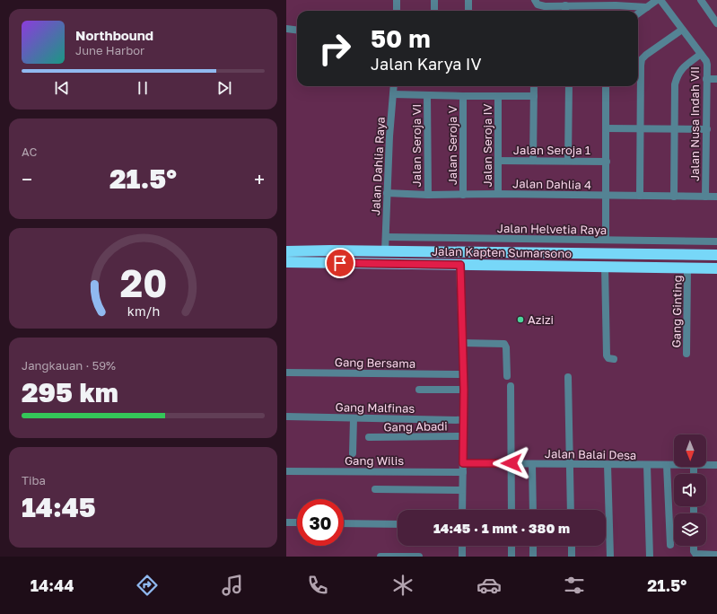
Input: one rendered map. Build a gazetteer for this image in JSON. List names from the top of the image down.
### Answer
{
  "streets": {
    "highway": ["Jalan Kapten Sumarsono"],
    "street": [
      "Jalan Nusa Indah VII",
      "Jalan Seroja VI",
      "Jalan Seroja V",
      "Jalan Seroja IV",
      "Jalan Seroja 1",
      "Jalan Dahlia Raya",
      "Jalan Dahlia 4",
      "Jalan Helvetia Raya",
      "Gang Ginting",
      "Gang Bersama",
      "Gang Malfinas",
      "Gang Abadi",
      "Jalan Balai Desa",
      "Gang Wilis"
    ]
  },
  "crossings": [
    ["Jalan Nusa Indah VII", "Jalan Dahlia 4"],
    ["Jalan Seroja VI", "Jalan Dahlia 4"],
    ["Jalan Seroja V", "Jalan Dahlia 4"],
    ["Jalan Seroja IV", "Jalan Seroja 1"],
    ["Jalan Seroja IV", "Jalan Dahlia 4"],
    ["Jalan Dahlia Raya", "Jalan Dahlia 4"],
    ["Jalan Dahlia Raya", "Jalan Helvetia Raya"],
    ["Jalan Dahlia Raya", "Jalan Kapten Sumarsono"],
    ["Jalan Kapten Sumarsono", "Gang Ginting"]
  ],
  "places": ["Azizi"],
  "north": "bottom",
  "page": {
    "turn": ["50 m", "Jalan Karya IV"],
    "song": ["Northbound", "June Harbor"],
    "tile": [
      "AC",
      ["Jangkauan · 59%", "295 km"],
      ["Tiba", "14:45"]
    ],
    "heat": ["−", "21.5°", "+"],
    "limit": "30",
    "trip": "14:45 · 1 mnt · 380 m",
    "tabs": ["14:44", "21.5°"],
    "gauge": ["20", "km/h"]
  }
}
